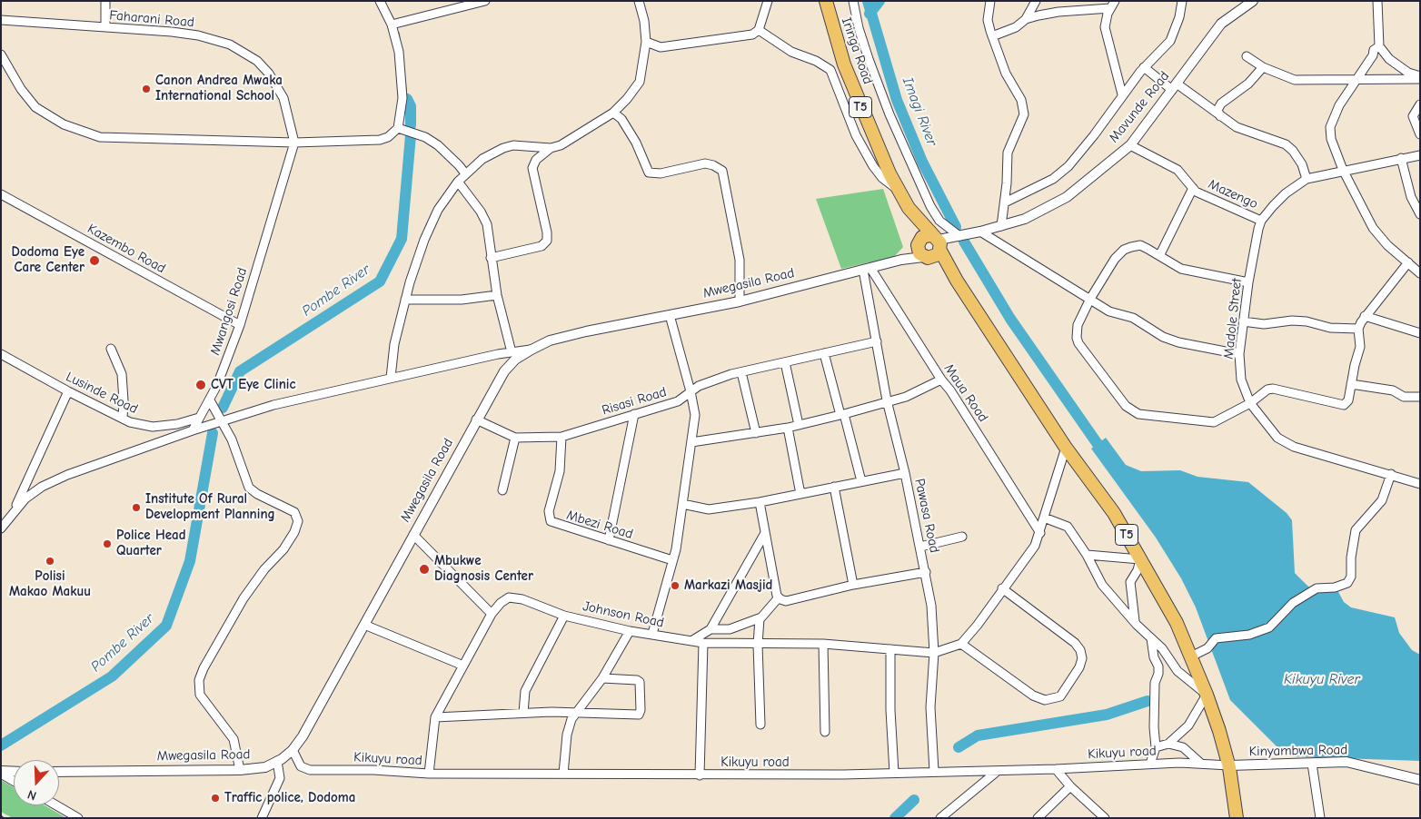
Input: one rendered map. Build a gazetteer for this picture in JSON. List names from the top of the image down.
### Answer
{
  "streets": {
    "highway": ["Iringa Road", "T5"],
    "street": [
      "Faharani Road",
      "Mavunde Road",
      "Mazengo",
      "Kazembo Road",
      "Mwegasila Road",
      "Mwangosi Road",
      "Madole Street",
      "Lusinde Road",
      "Maua Road",
      "Risasi Road",
      "Pawasa Road",
      "Mbezi Road",
      "Johnson Road",
      "Kinyambwa Road",
      "Kikuyu road"
    ]
  },
  "crossings": [
    ["Faharani Road", "Mwangosi Road"],
    ["Iringa Road", "T5"],
    ["T5", "Mavunde Road"],
    ["T5", "Mwegasila Road"],
    ["T5", "Kinyambwa Road"],
    ["T5", "Kikuyu road"],
    ["Mavunde Road", "Mazengo"],
    ["Mavunde Road", "Mwegasila Road"],
    ["Mazengo", "Madole Street"],
    ["Kazembo Road", "Mwangosi Road"],
    ["Mwegasila Road", "Maua Road"],
    ["Mwegasila Road", "Risasi Road"],
    ["Mwegasila Road", "Pawasa Road"],
    ["Mwegasila Road", "Kikuyu road"],
    ["Mwangosi Road", "Lusinde Road"],
    ["Maua Road", "Pawasa Road"],
    ["Risasi Road", "Pawasa Road"],
    ["Risasi Road", "Mbezi Road"],
    ["Pawasa Road", "Johnson Road"],
    ["Pawasa Road", "Kikuyu road"],
    ["Johnson Road", "Kikuyu road"],
    ["Kinyambwa Road", "Kikuyu road"]
  ],
  "water": ["Imagi River", "Pombe River", "Kikuyu River"],
  "places": [
    "Canon Andrea Mwaka International School",
    "Dodoma Eye Care Center",
    "CVT Eye Clinic",
    "Institute Of Rural Development Planning",
    "Police Head Quarter",
    "Polisi Makao Makuu",
    "Mbukwe Diagnosis Center",
    "Markazi Masjid",
    "Traffic police, Dodoma"
  ],
  "north": "bottom"
}
